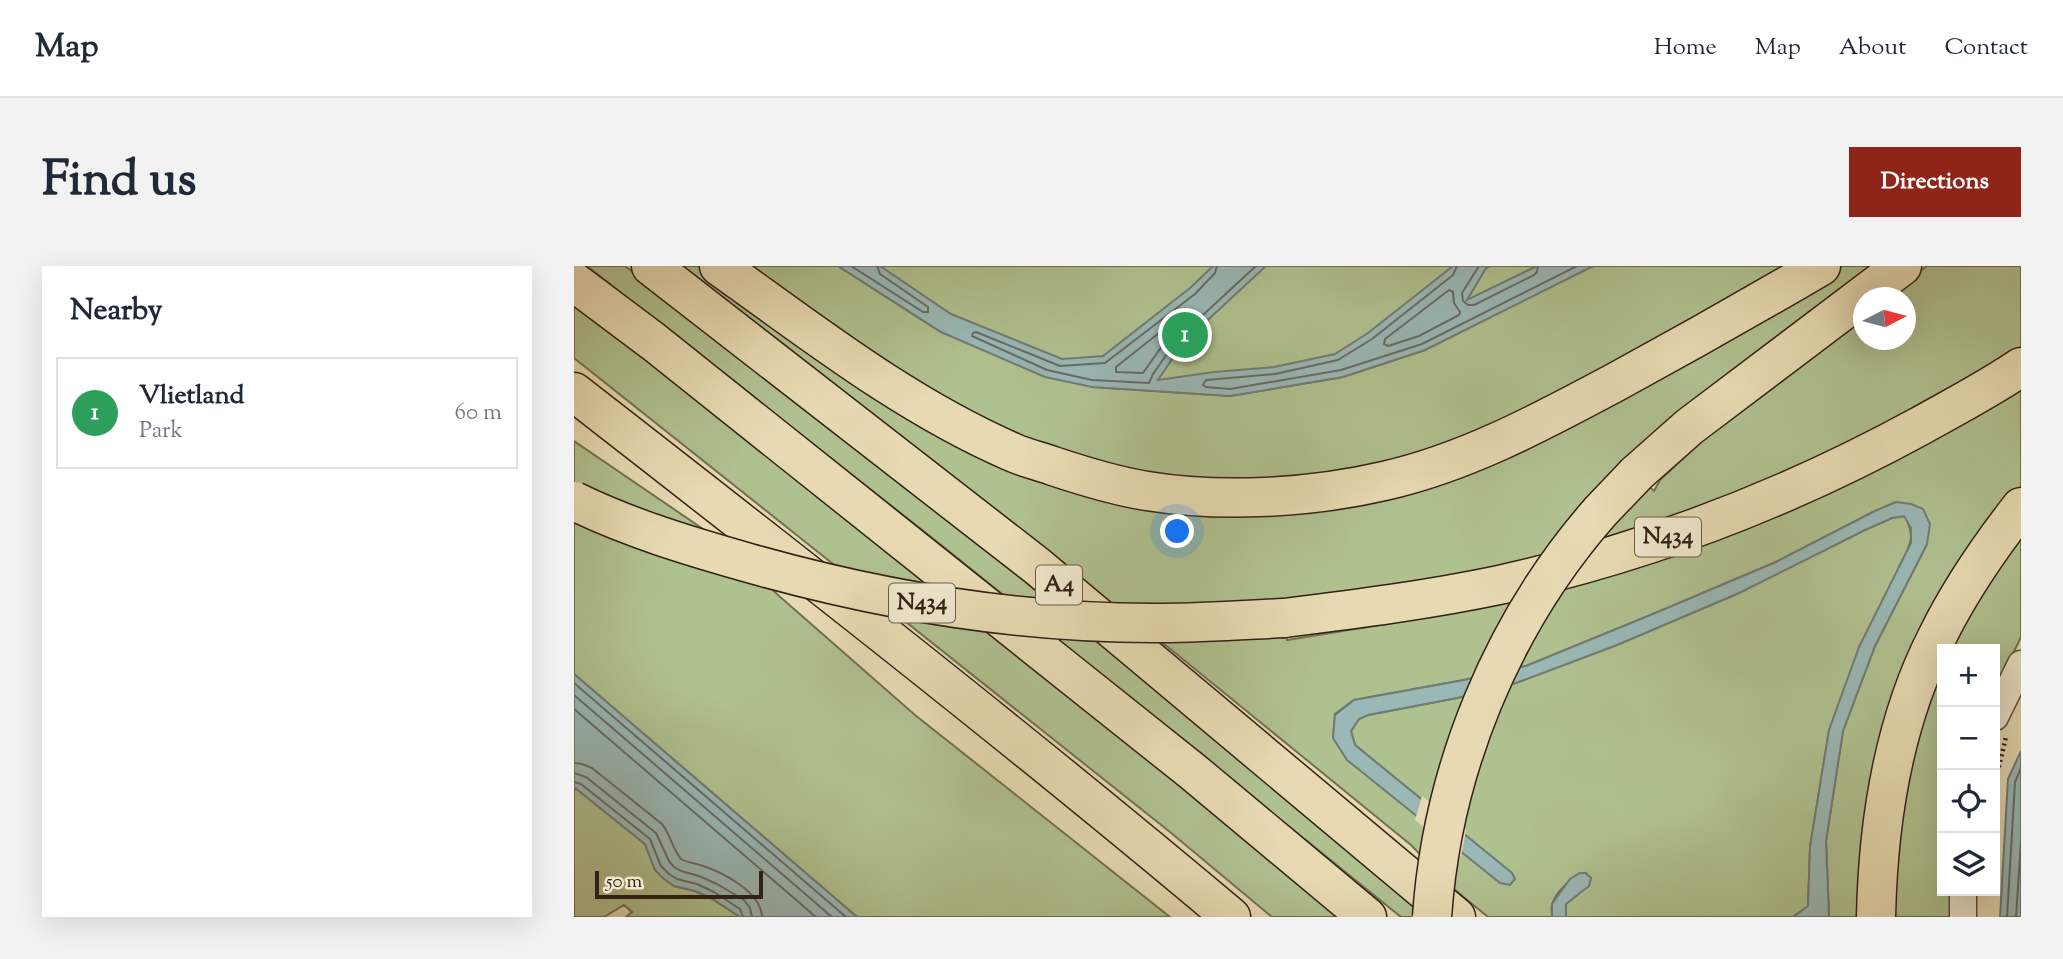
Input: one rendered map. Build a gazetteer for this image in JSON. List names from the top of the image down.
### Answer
{
  "streets": {
    "highway": ["N434", "A4"]
  },
  "scale_bar": "50 m",
  "north": "right",
  "page": {
    "header": "Map",
    "nav": [
      "Home",
      "Map",
      "About",
      "Contact"
    ],
    "title": "Find us",
    "buttons": "Directions",
    "heading": "Nearby",
    "pins": "1",
    "list": [
      {
        "mark": "1",
        "name": "Vlietland",
        "note": "Park",
        "value": "60 m"
      }
    ],
    "map_buttons": ["+", "−"],
    "scale": "50 m"
  }
}
